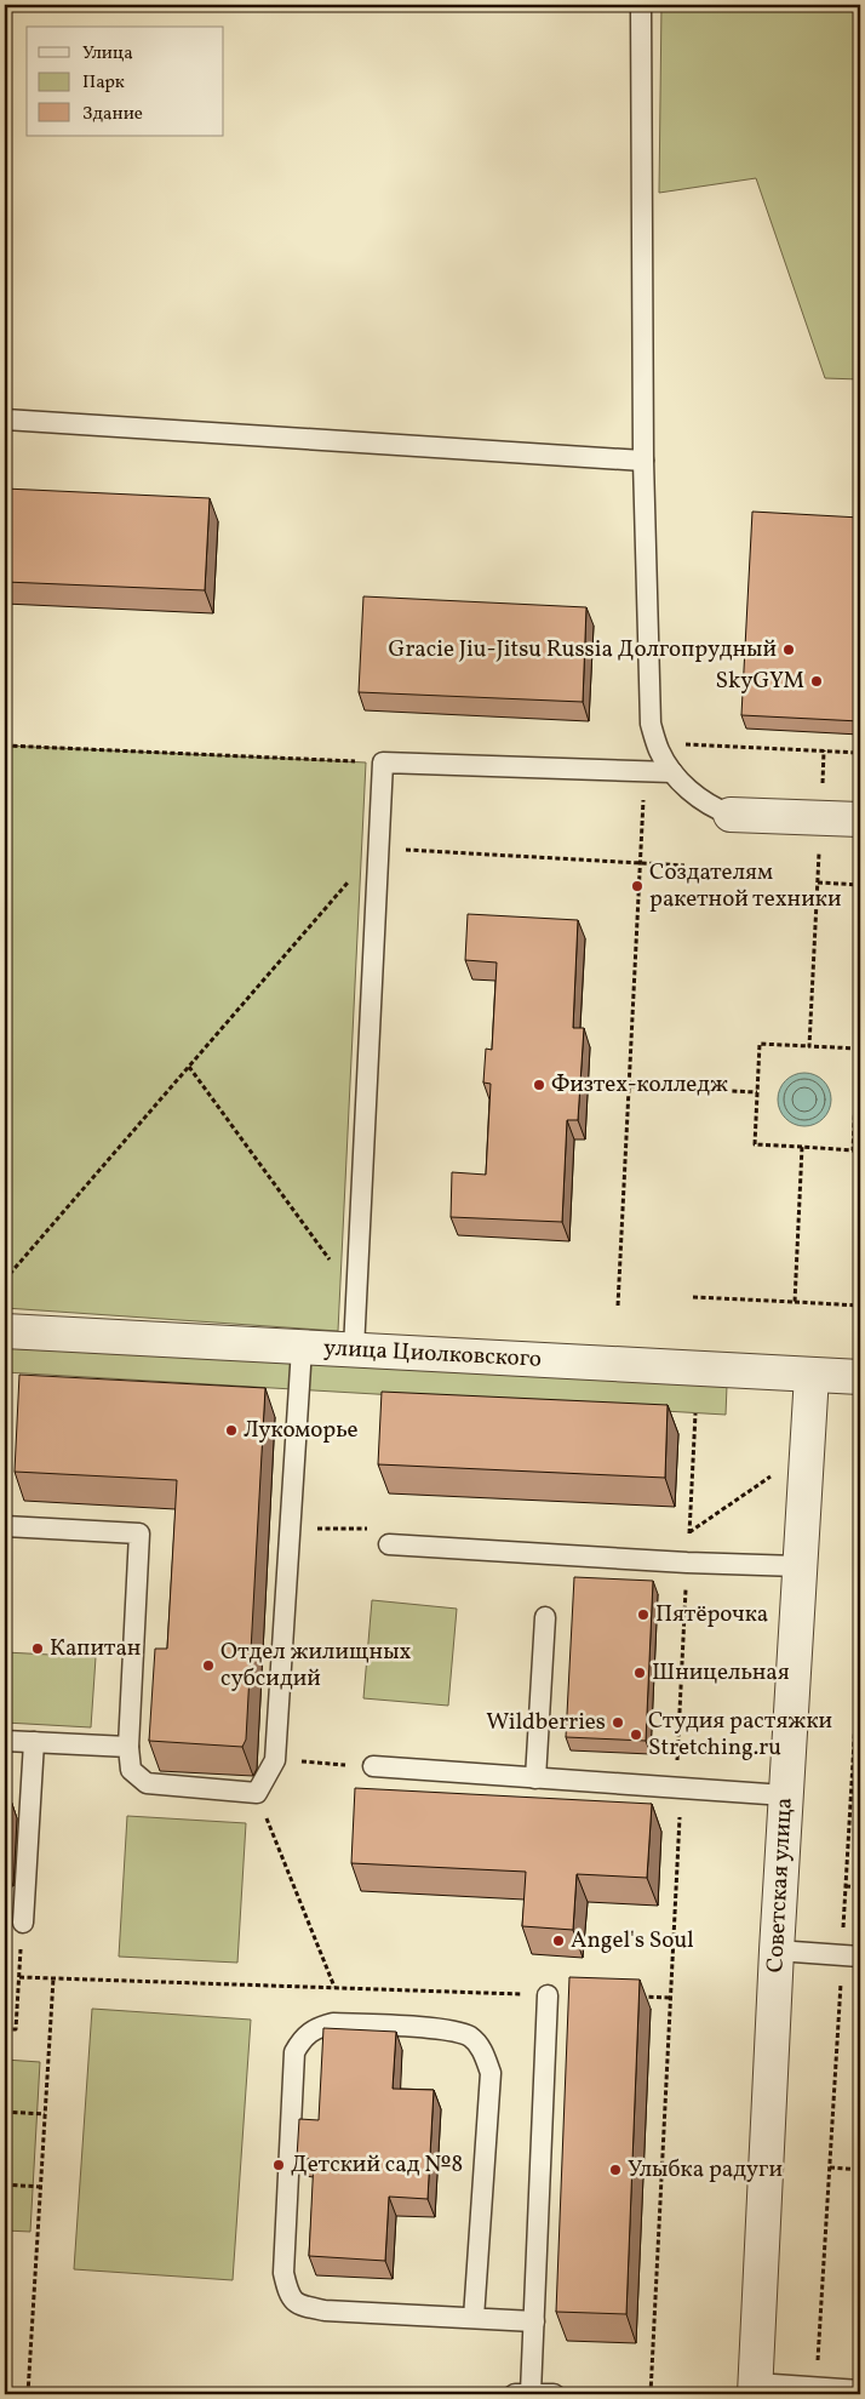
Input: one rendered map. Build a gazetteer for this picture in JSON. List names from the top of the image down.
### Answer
{
  "streets": {
    "street": ["улица Циолковского", "Советская улица"]
  },
  "crossings": [
    ["улица Циолковского", "Советская улица"]
  ],
  "places": [
    "Gracie Jiu-Jitsu Russia Долгопрудный",
    "SkyGYM",
    "Создателям ракетной техники",
    "Физтех-колледж",
    "Лукоморье",
    "Пятёрочка",
    "Капитан",
    "Отдел жилищных субсидий",
    "Шницельная",
    "Wildberries",
    "Студия растяжки Stretching.ru",
    "Angel's Soul",
    "Детский сад №8",
    "Улыбка радуги"
  ],
  "legend": ["Улица", "Парк", "Здание"]
}
